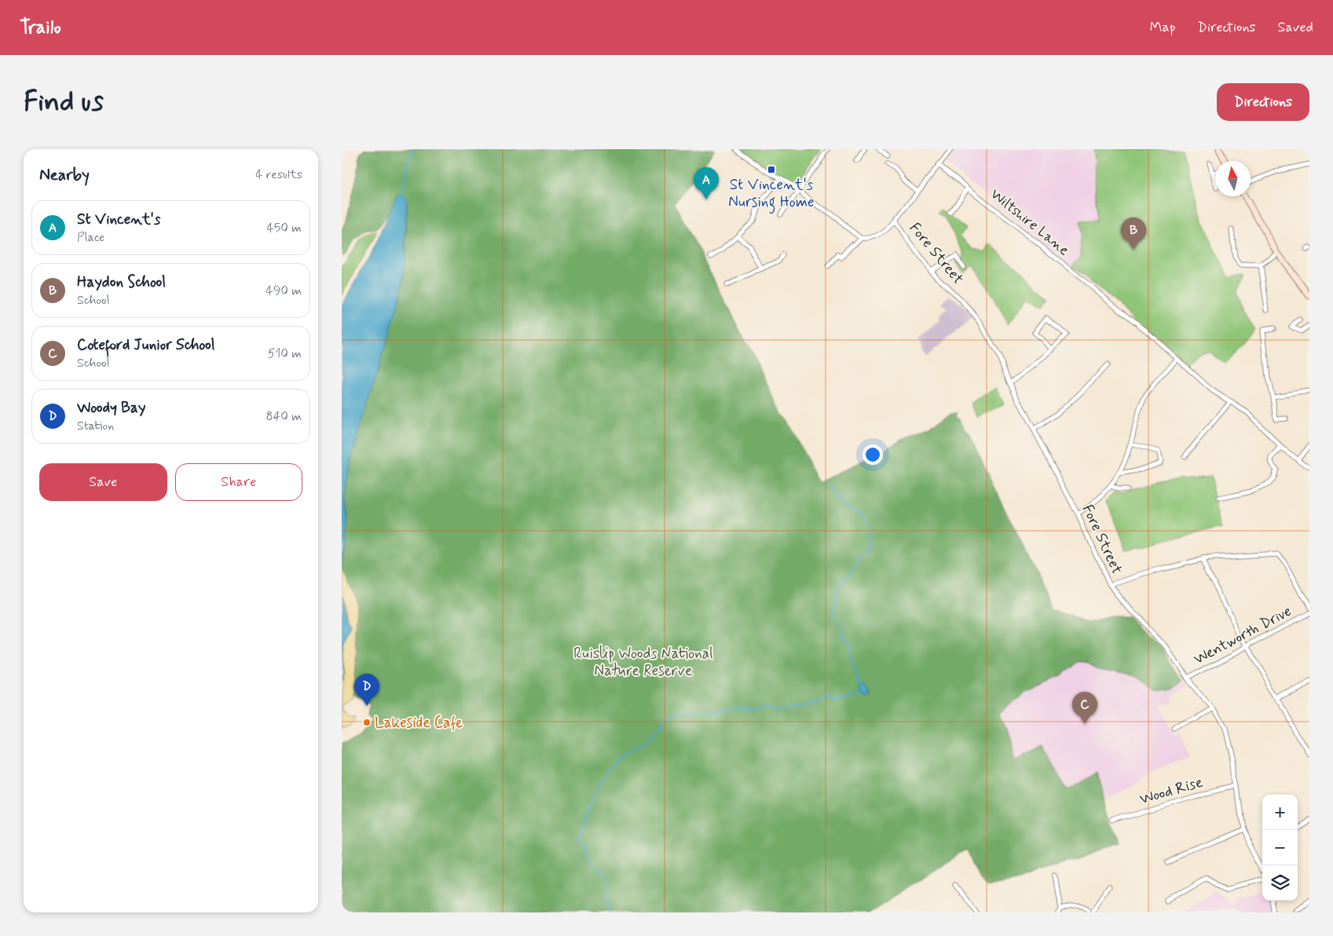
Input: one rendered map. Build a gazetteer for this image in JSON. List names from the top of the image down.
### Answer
{
  "streets": {
    "street": [
      "Wiltshire Lane",
      "Fore Street",
      "Wentworth Drive",
      "Wood Rise"
    ]
  },
  "crossings": [
    ["Fore Street", "Wentworth Drive"],
    ["Fore Street", "Wood Rise"]
  ],
  "parks": ["Ruislip Woods National Nature Reserve"],
  "places": {
    "transit": ["St Vincent's Nursing Home"],
    "other": ["Lakeside Cafe"]
  },
  "north": "top",
  "page": {
    "header": "Trailo",
    "nav": ["Map", "Directions", "Saved"],
    "buttons": [
      "Directions",
      ["Save", "Share"]
    ],
    "title": "Find us",
    "heading": ["Nearby", "4 results"],
    "pins": [
      "A",
      "B",
      "D",
      "C"
    ],
    "list": [
      {
        "mark": "A",
        "name": "St Vincent's",
        "note": "Place",
        "value": "450 m"
      },
      {
        "mark": "B",
        "name": "Haydon School",
        "note": "School",
        "value": "490 m"
      },
      {
        "mark": "C",
        "name": "Coteford Junior School",
        "note": "School",
        "value": "510 m"
      },
      {
        "mark": "D",
        "name": "Woody Bay",
        "note": "Station",
        "value": "840 m"
      }
    ],
    "map_buttons": ["+", "−"]
  }
}
